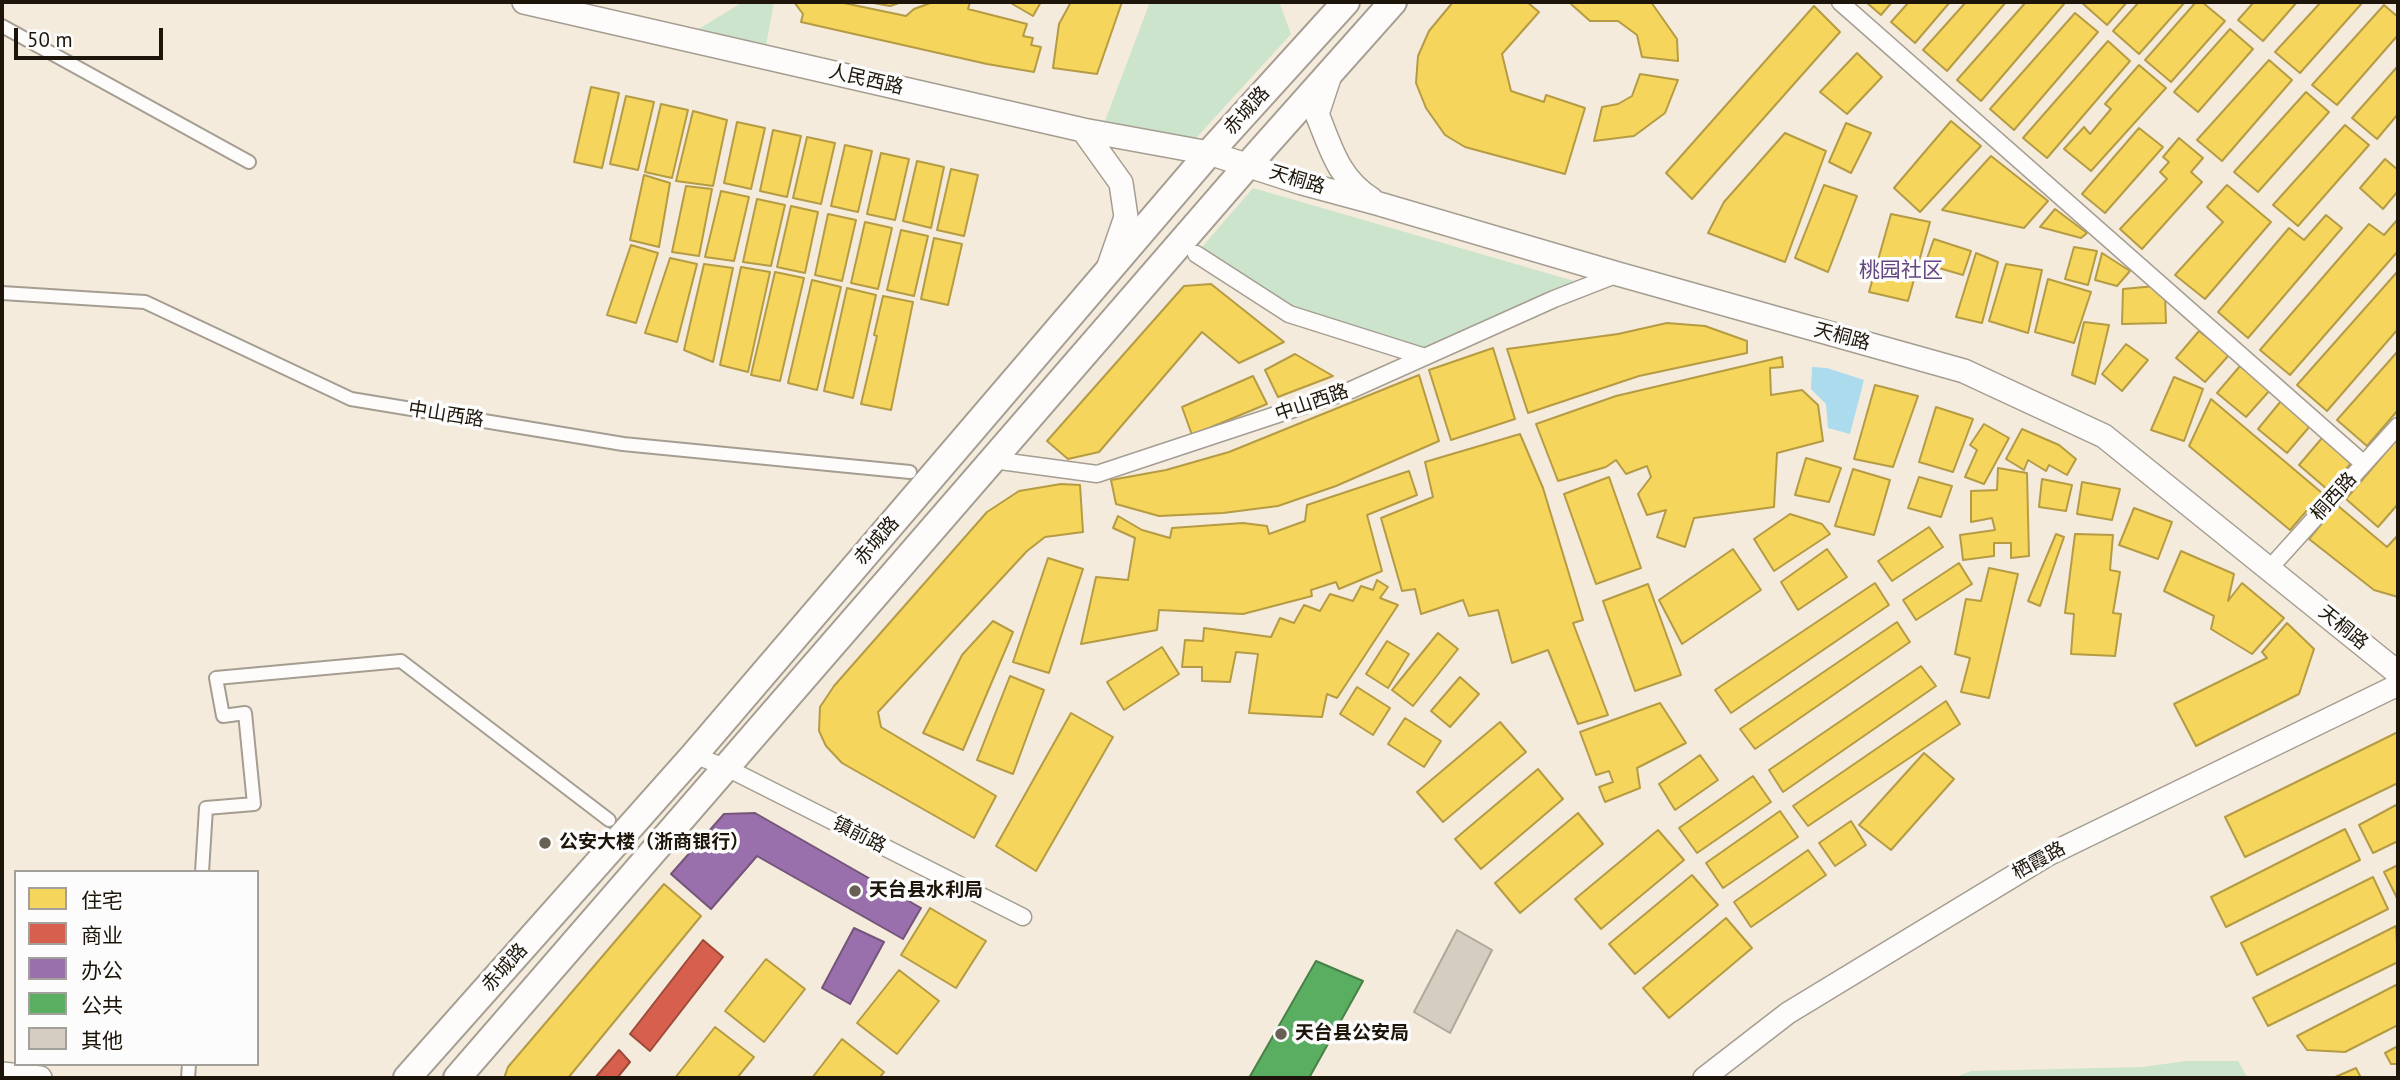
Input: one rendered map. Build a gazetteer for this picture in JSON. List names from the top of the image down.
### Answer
{
  "streets": {
    "main road": ["人民西路", "赤城路", "天桐路"],
    "street": [
      "中山西路",
      "桐西路",
      "镇前路",
      "栖霞路"
    ]
  },
  "crossings": [
    ["人民西路", "赤城路"],
    ["人民西路", "天桐路"],
    ["赤城路", "天桐路"],
    ["赤城路", "中山西路"],
    ["赤城路", "镇前路"],
    ["天桐路", "中山西路"],
    ["天桐路", "桐西路"]
  ],
  "districts": ["桃园社区"],
  "places": ["公安大楼（浙商银行）", "天台县水利局", "天台县公安局"],
  "legend": [
    "住宅",
    "商业",
    "办公",
    "公共",
    "其他"
  ],
  "scale_bar": "50 m"
}
